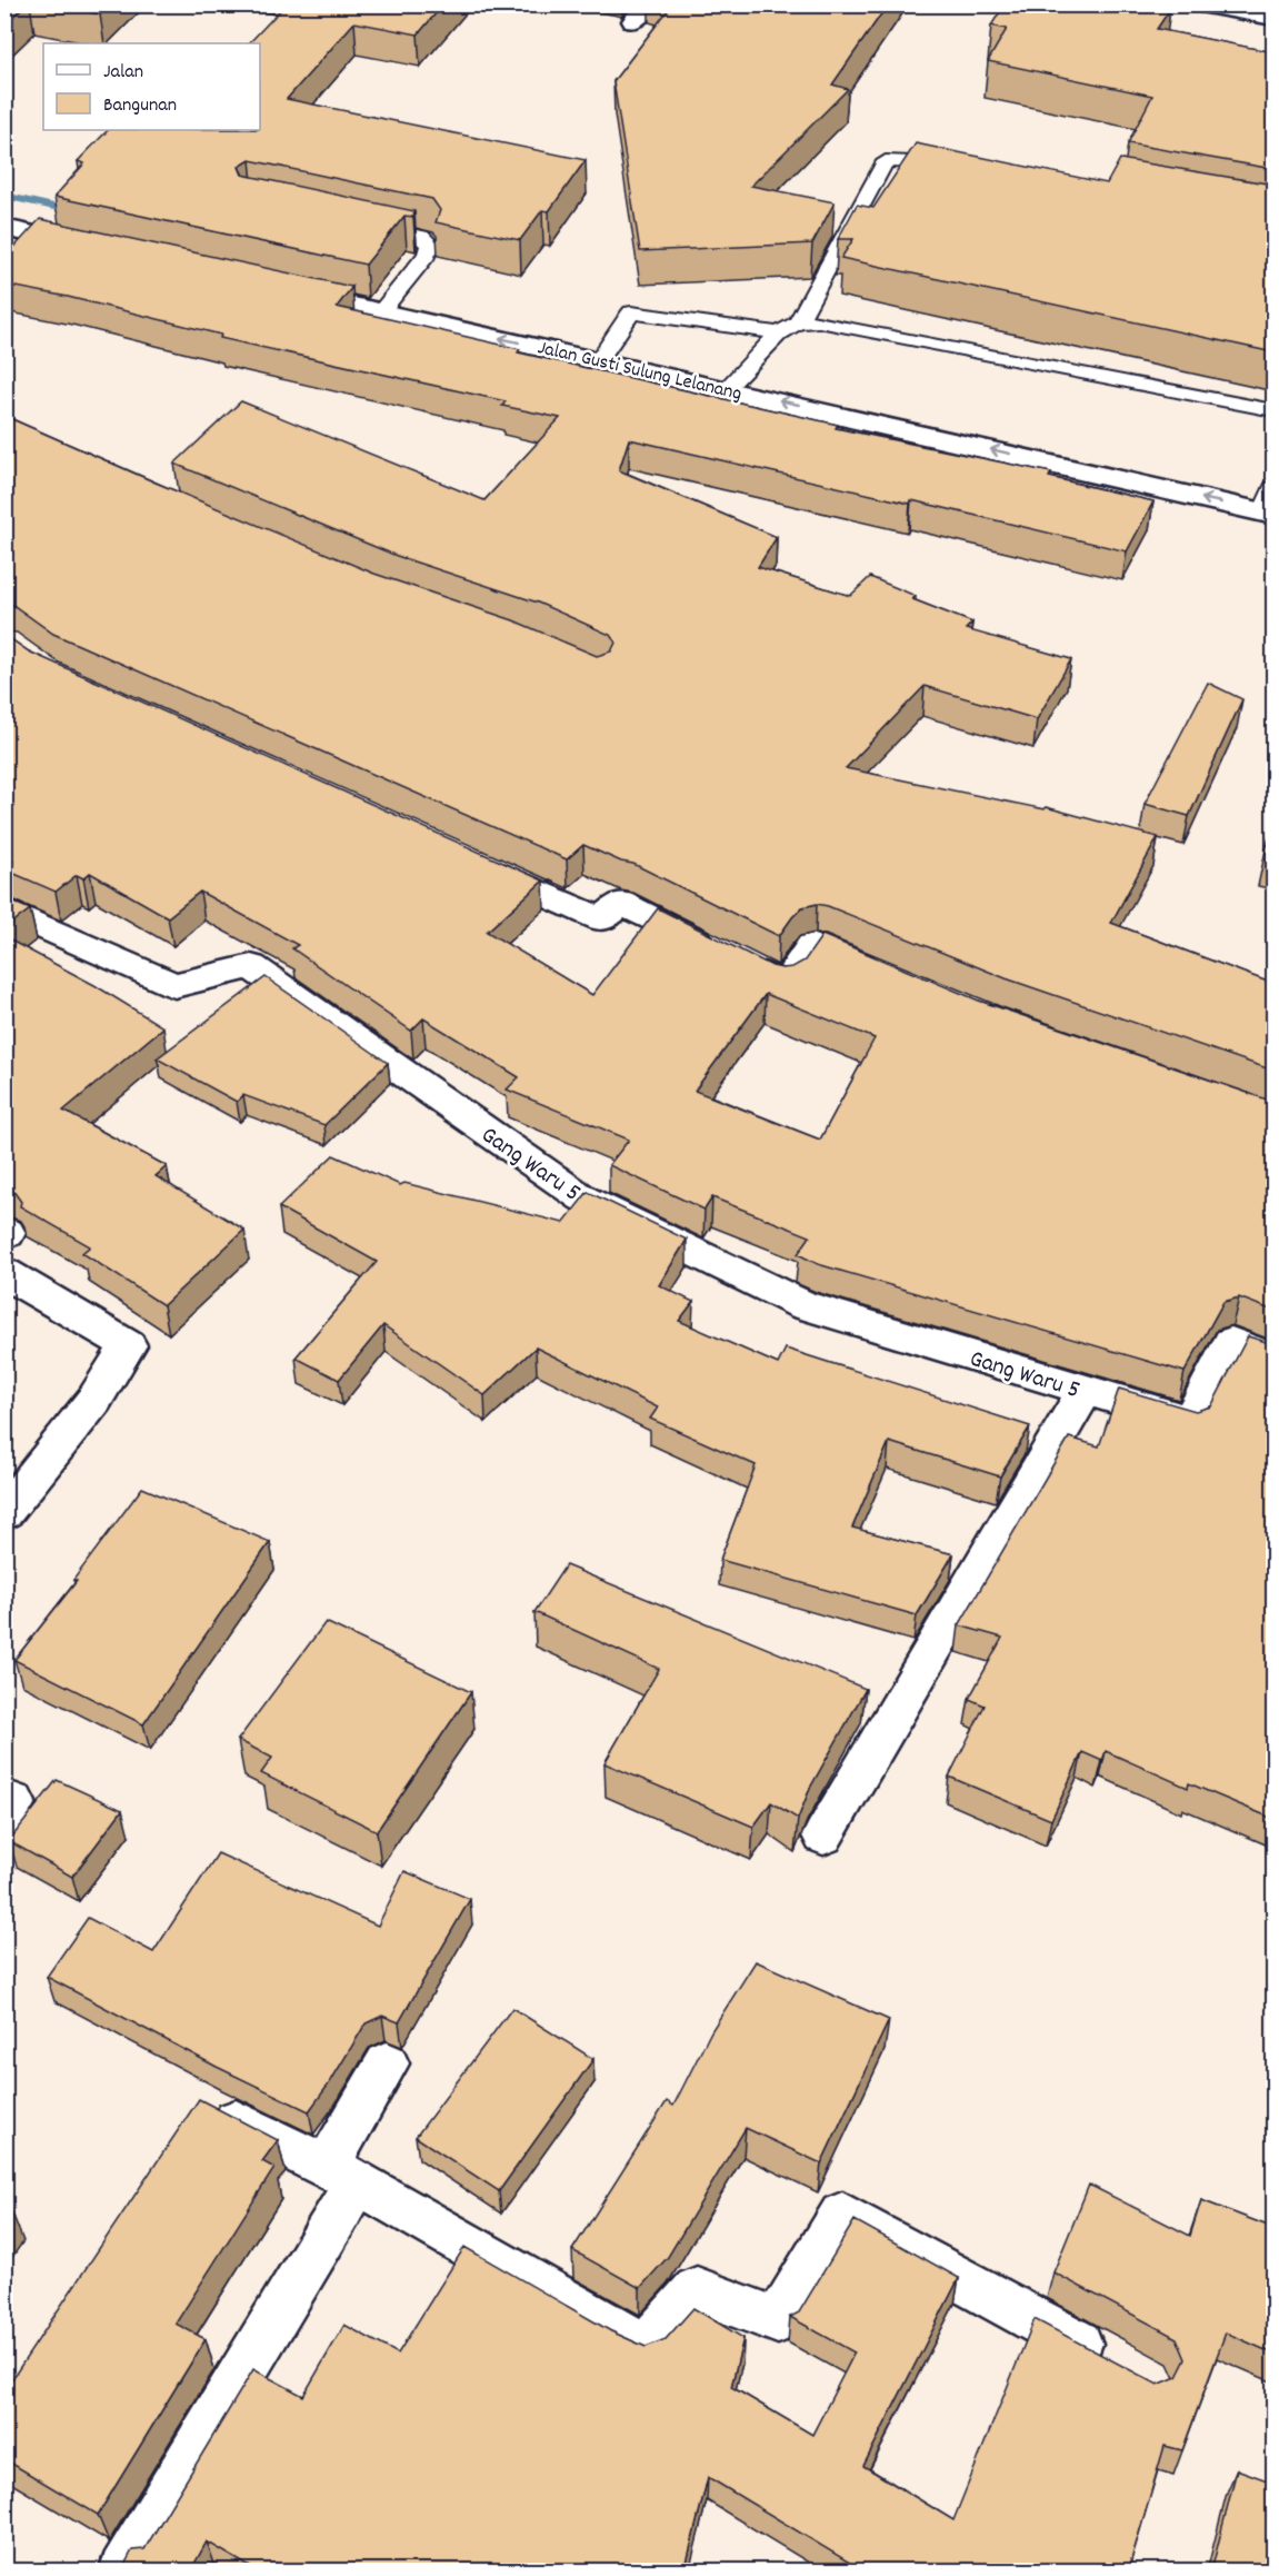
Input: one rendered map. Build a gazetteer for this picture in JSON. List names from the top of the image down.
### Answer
{
  "streets": {
    "street": ["Jalan Gusti Sulung Lelanang", "Gang Waru 5"]
  },
  "one_way": ["Jalan Gusti Sulung Lelanang"],
  "legend": ["Jalan", "Bangunan"]
}
